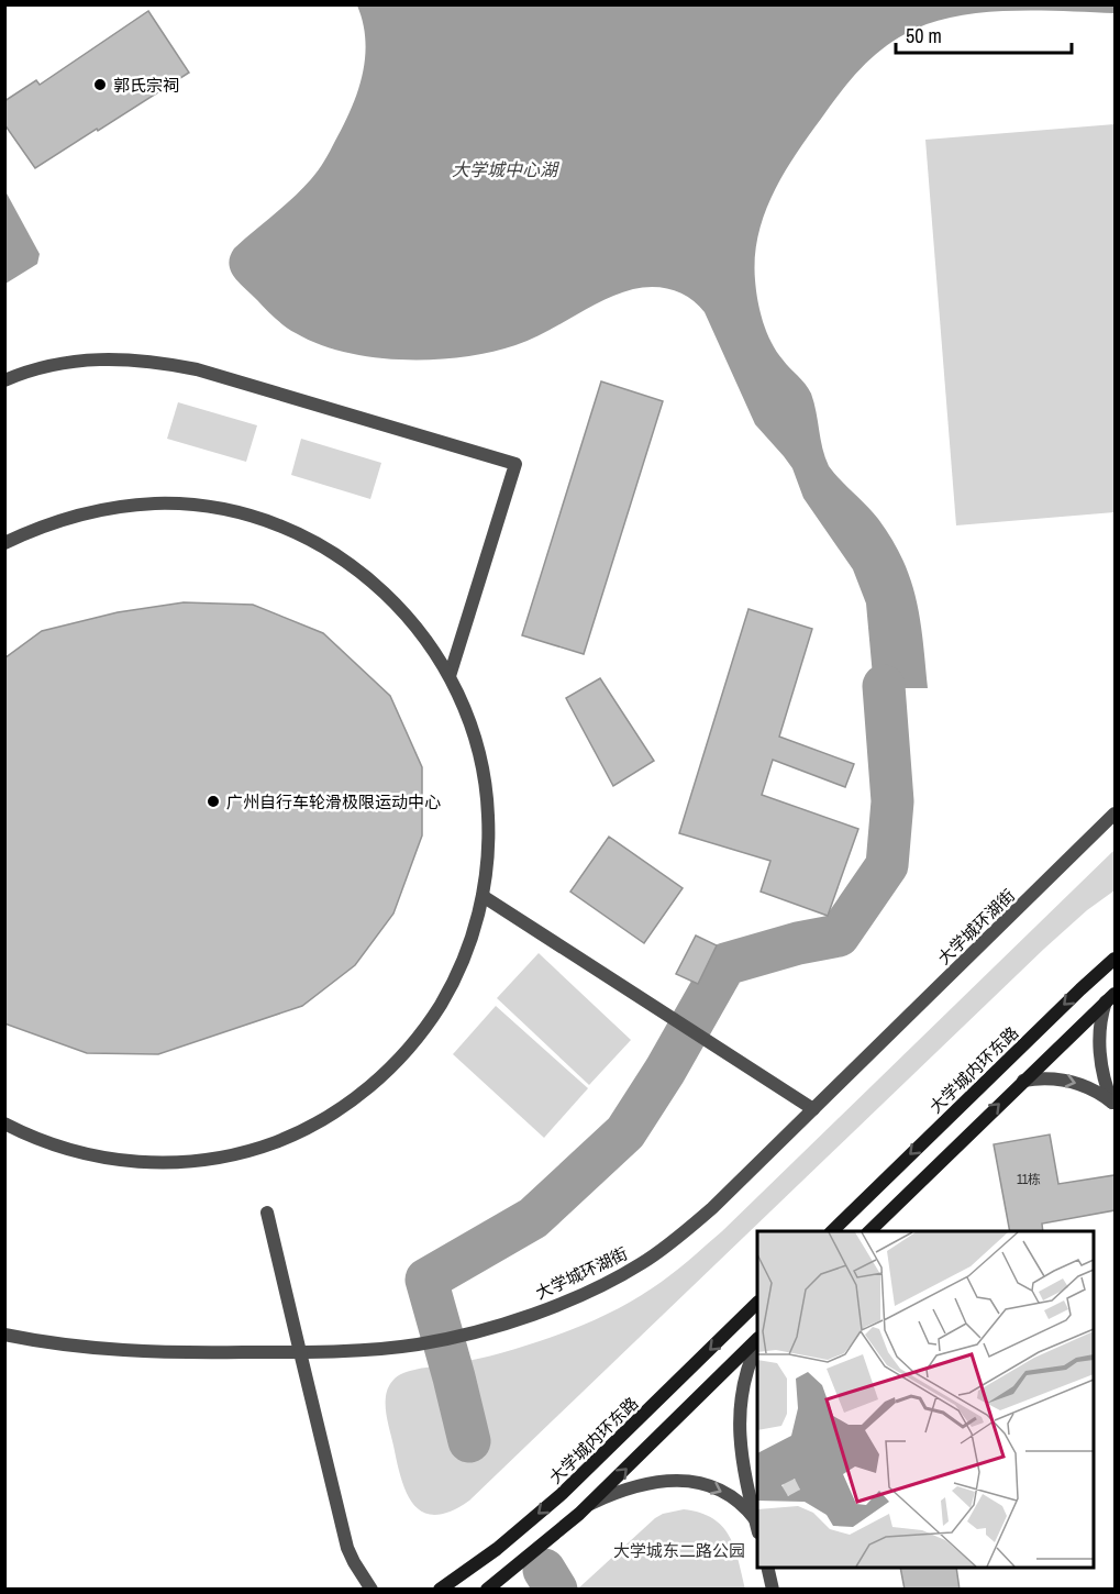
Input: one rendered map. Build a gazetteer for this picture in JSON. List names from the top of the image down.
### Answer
{
  "streets": {
    "main road": ["大学城内环东路"],
    "street": ["大学城环湖街"]
  },
  "water": ["大学城中心湖"],
  "parks": ["大学城东二路公园"],
  "places": ["郭氏宗祠", "广州自行车轮滑极限运动中心"],
  "house_numbers": ["11栋"],
  "scale_bar": "50 m"
}
